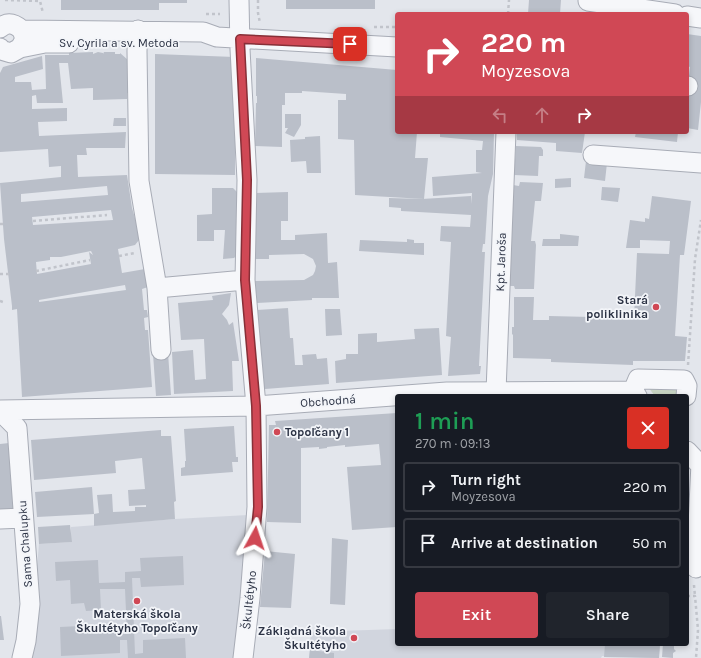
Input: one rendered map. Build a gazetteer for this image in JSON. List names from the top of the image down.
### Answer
{
  "streets": {
    "street": [
      "Sv. Cyrila a sv. Metoda",
      "Kpt. Jaroša",
      "Obchodná",
      "Sama Chalupku",
      "Škultétyho"
    ]
  },
  "crossings": [
    ["Sv. Cyrila a sv. Metoda", "Škultétyho"],
    ["Kpt. Jaroša", "Obchodná"],
    ["Obchodná", "Sama Chalupku"],
    ["Obchodná", "Škultétyho"]
  ],
  "places": [
    "Stará poliklinika",
    "Topoľčany 1",
    "Materská škola Škultétyho Topoľčany",
    "Základná škola Škultétyho"
  ],
  "page": {
    "turn": ["220 m", "Moyzesova"],
    "heading": ["1 min", "270 m · 09:13"],
    "list": [
      {
        "name": "Turn right",
        "note": "Moyzesova",
        "value": "220 m"
      },
      {
        "name": "Arrive at destination",
        "value": "50 m"
      }
    ],
    "buttons": ["Exit", "Share"]
  }
}
